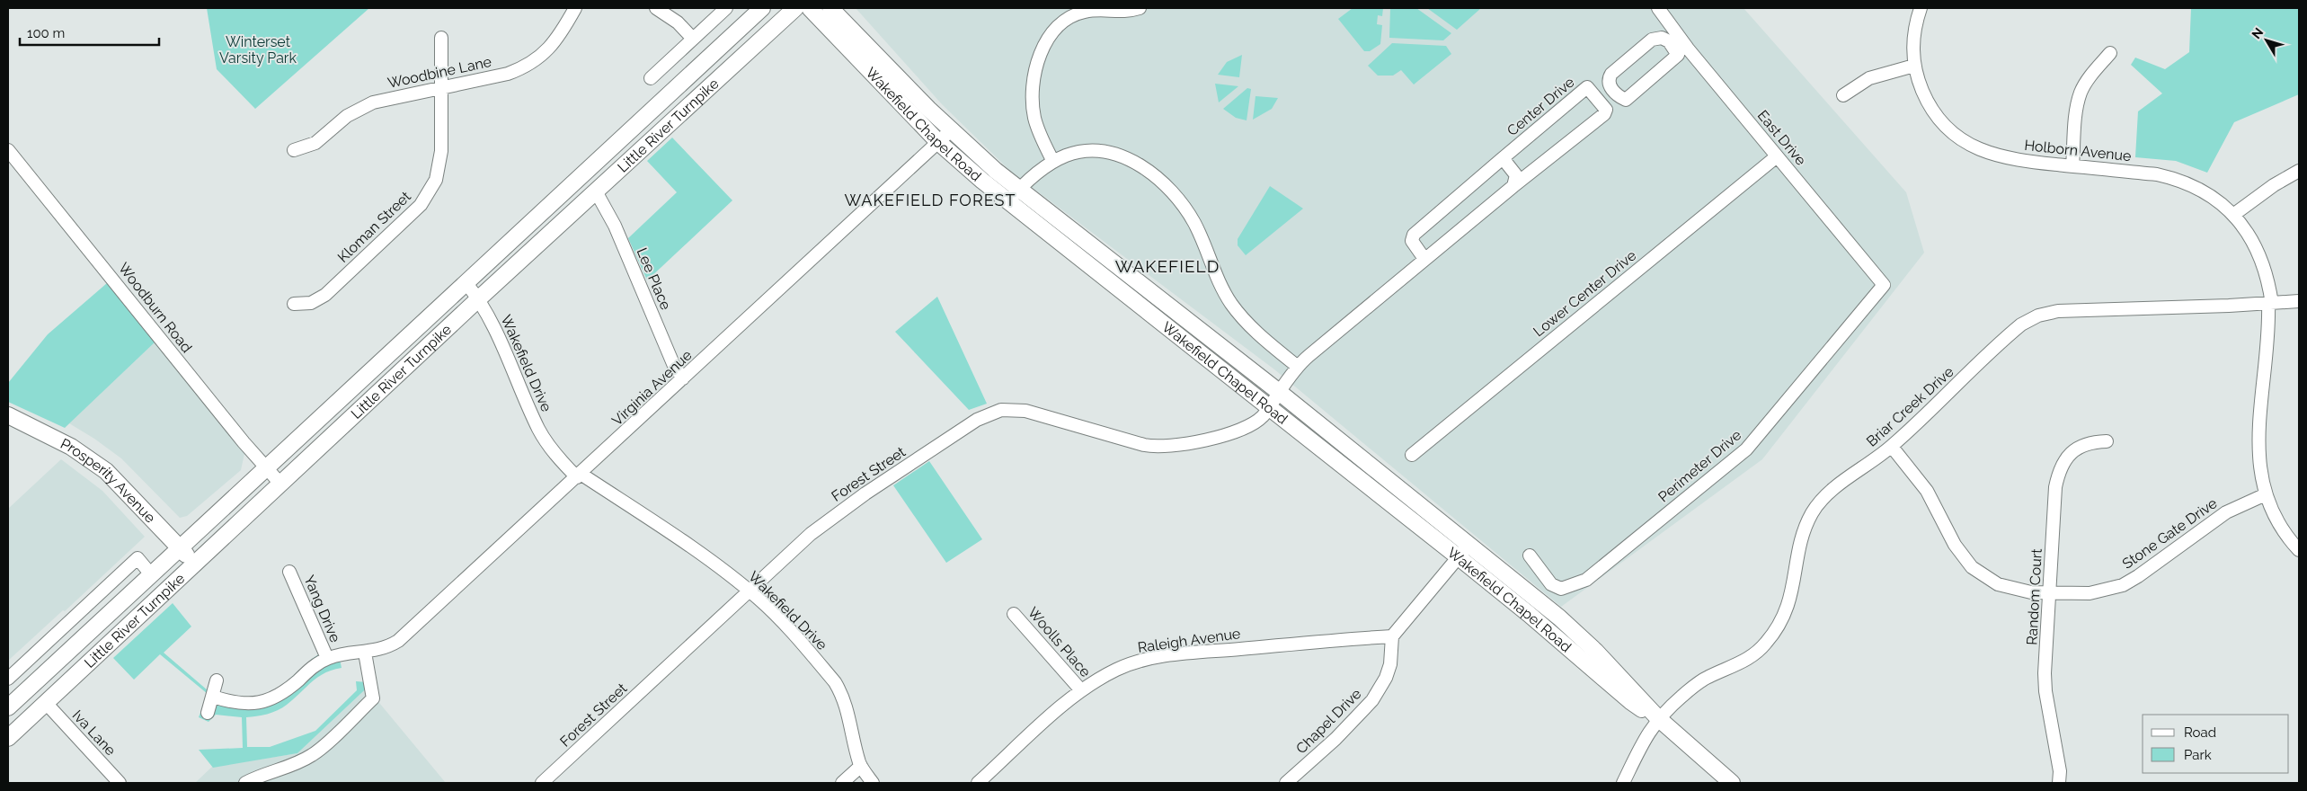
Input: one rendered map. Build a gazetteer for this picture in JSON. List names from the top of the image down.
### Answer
{
  "streets": {
    "main road": ["Wakefield Chapel Road", "Little River Turnpike", "Prosperity Avenue"],
    "street": [
      "Woodbine Lane",
      "Center Drive",
      "East Drive",
      "Holborn Avenue",
      "Kloman Street",
      "Lee Place",
      "Lower Center Drive",
      "Woodburn Road",
      "Wakefield Drive",
      "Virginia Avenue",
      "Briar Creek Drive",
      "Perimeter Drive",
      "Forest Street",
      "Stone Gate Drive",
      "Random Court",
      "Yang Drive",
      "Raleigh Avenue",
      "Woolls Place",
      "Chapel Drive",
      "Iva Lane"
    ]
  },
  "crossings": [
    ["Woodbine Lane", "Kloman Street"],
    ["Center Drive", "Wakefield Chapel Road"],
    ["Center Drive", "Forest Street"],
    ["Wakefield Chapel Road", "Virginia Avenue"],
    ["Wakefield Chapel Road", "Briar Creek Drive"],
    ["Wakefield Chapel Road", "Forest Street"],
    ["Little River Turnpike", "Lee Place"],
    ["Little River Turnpike", "Woodburn Road"],
    ["Little River Turnpike", "Wakefield Drive"],
    ["Little River Turnpike", "Prosperity Avenue"],
    ["Little River Turnpike", "Iva Lane"],
    ["East Drive", "Lower Center Drive"],
    ["East Drive", "Perimeter Drive"],
    ["Holborn Avenue", "Briar Creek Drive"],
    ["Holborn Avenue", "Stone Gate Drive"],
    ["Lee Place", "Virginia Avenue"],
    ["Wakefield Drive", "Virginia Avenue"],
    ["Wakefield Drive", "Forest Street"],
    ["Virginia Avenue", "Yang Drive"],
    ["Briar Creek Drive", "Stone Gate Drive"],
    ["Stone Gate Drive", "Random Court"],
    ["Raleigh Avenue", "Woolls Place"],
    ["Raleigh Avenue", "Chapel Drive"]
  ],
  "districts": ["WAKEFIELD FOREST", "WAKEFIELD"],
  "parks": ["Winterset Varsity Park"],
  "legend": ["Road", "Park"],
  "scale_bar": "100 m",
  "north": "top left"
}
